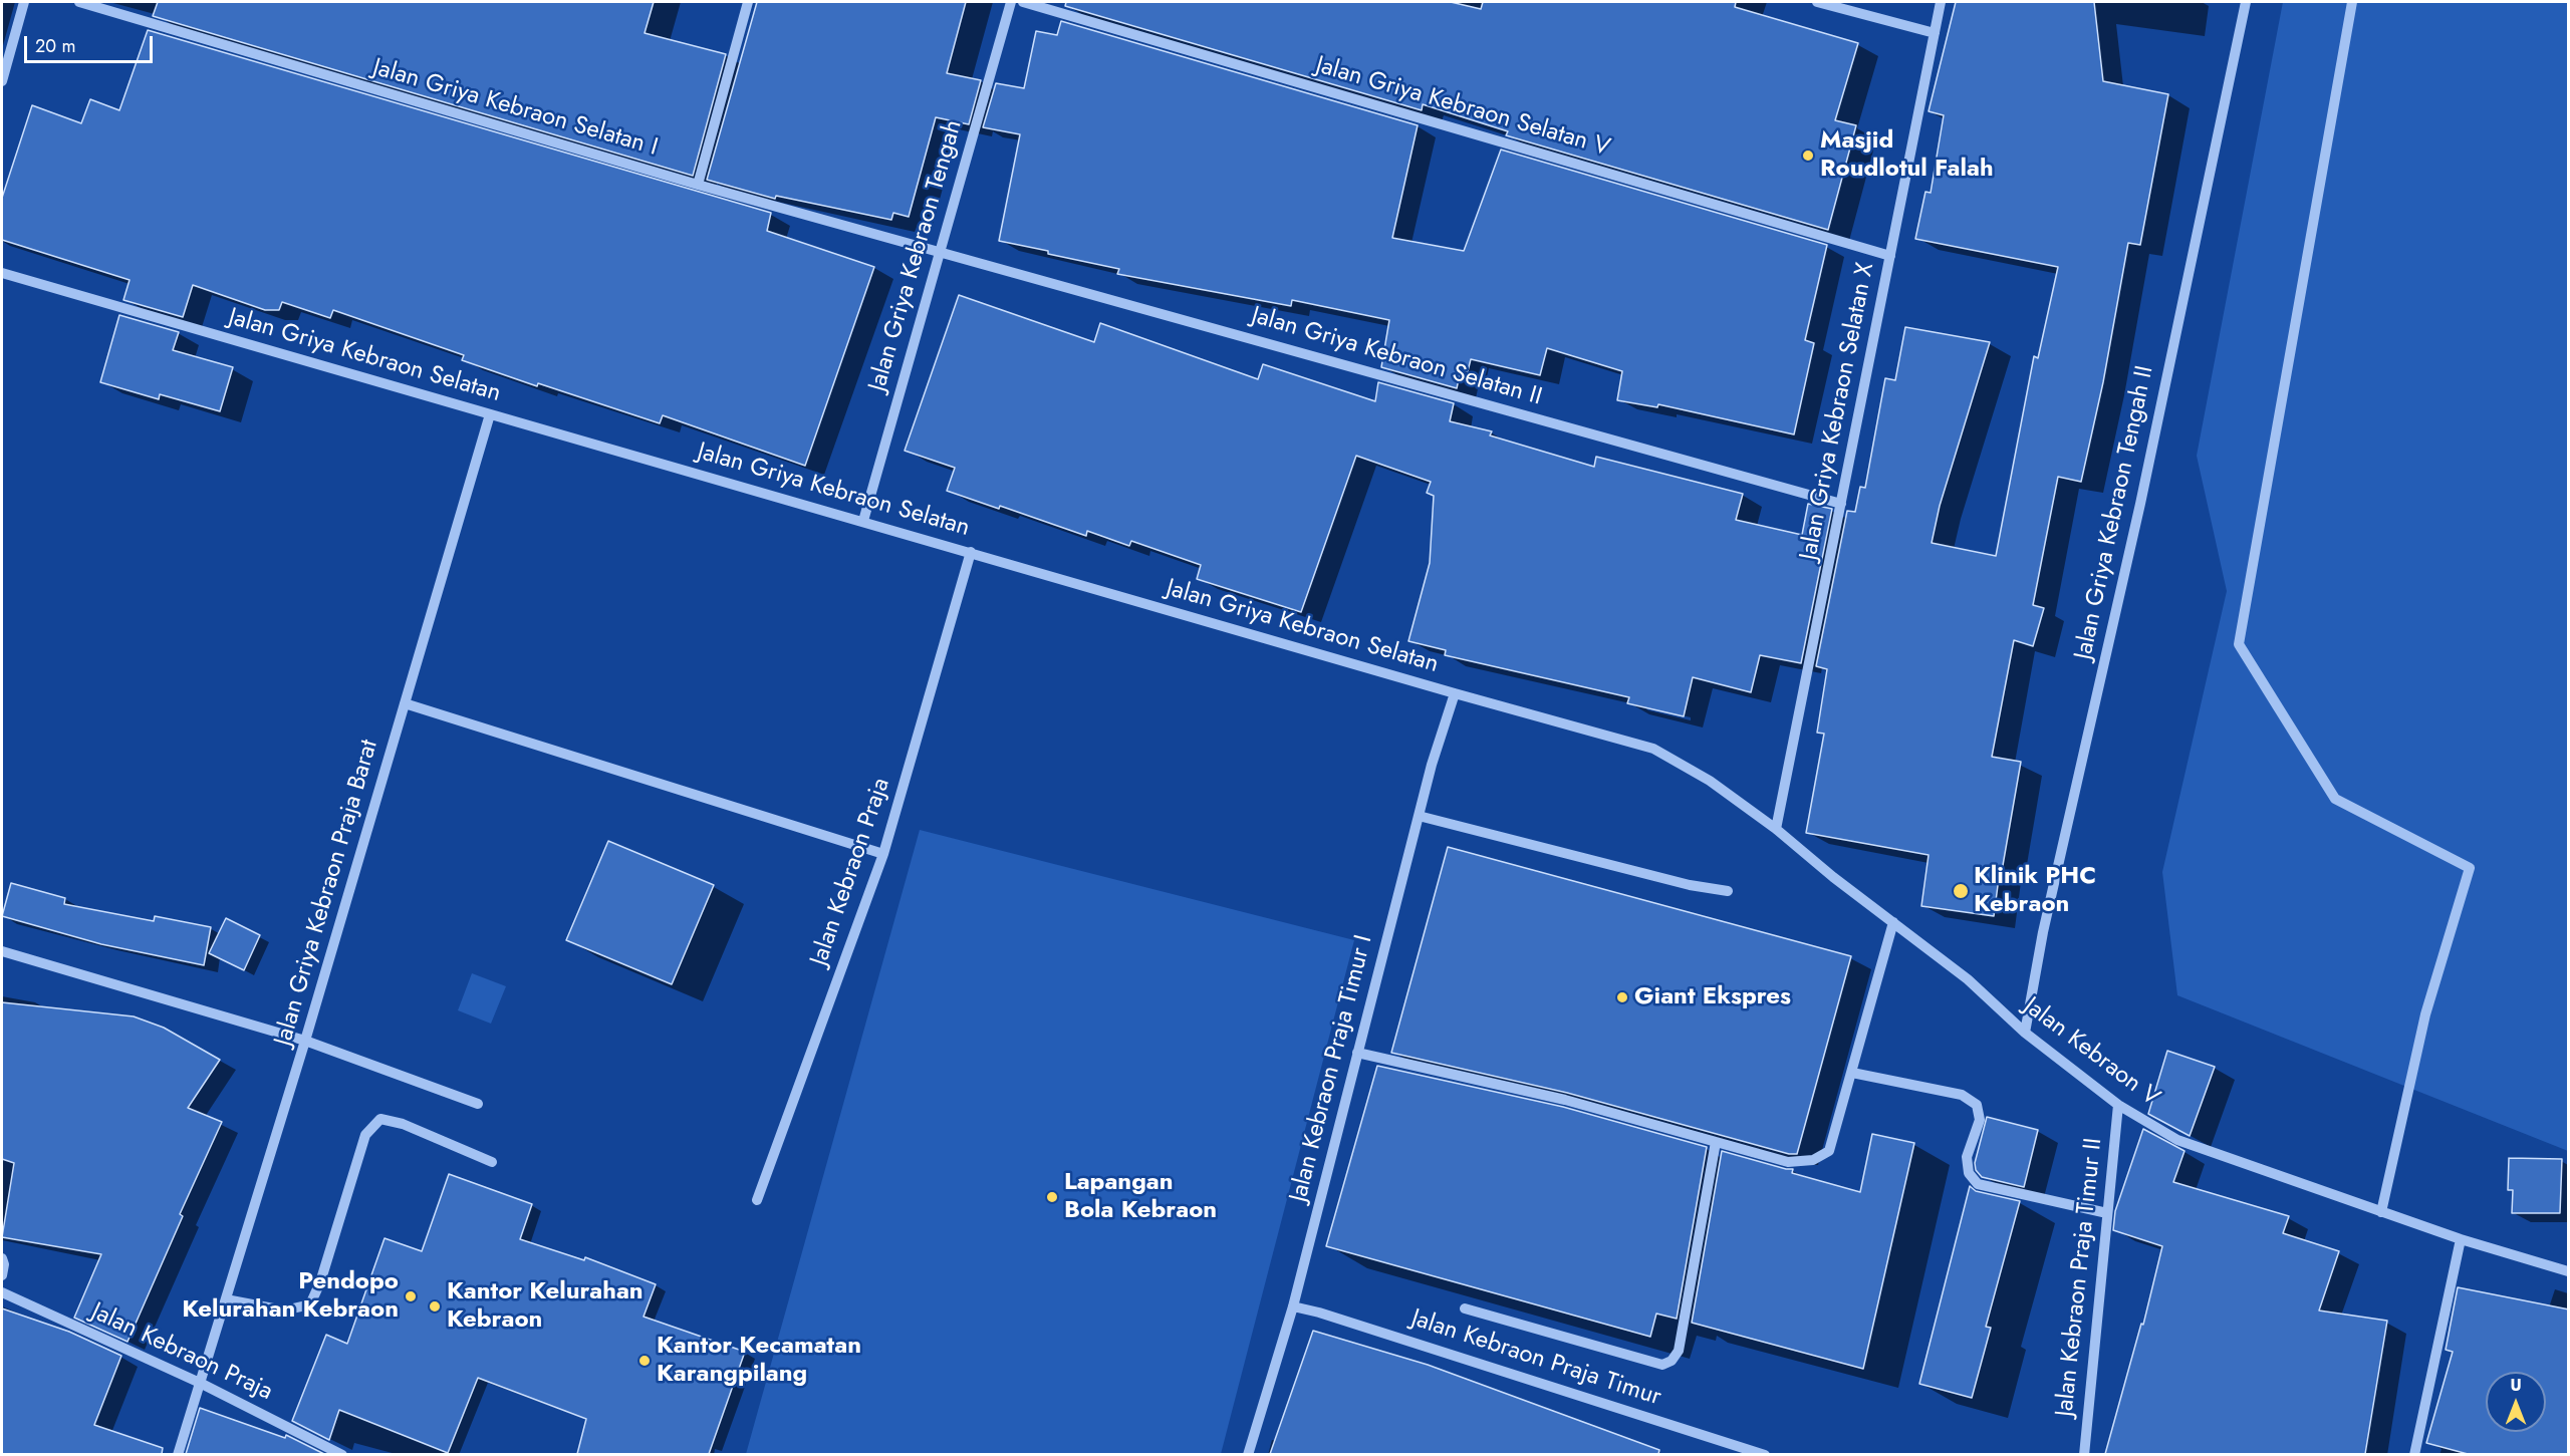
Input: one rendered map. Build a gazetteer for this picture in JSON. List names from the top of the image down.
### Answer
{
  "streets": {
    "street": [
      "Jalan Griya Kebraon Selatan V",
      "Jalan Griya Kebraon Selatan I",
      "Jalan Griya Kebraon Tengah",
      "Jalan Griya Kebraon Selatan",
      "Jalan Griya Kebraon Selatan II",
      "Jalan Griya Kebraon Selatan X",
      "Jalan Griya Kebraon Tengah II",
      "Jalan Kebraon Praja",
      "Jalan Griya Kebraon Praja Barat",
      "Jalan Kebraon V",
      "Jalan Kebraon Praja Timur I",
      "Jalan Kebraon Praja Timur II",
      "Jalan Kebraon Praja Timur"
    ]
  },
  "crossings": [
    ["Jalan Griya Kebraon Selatan V", "Jalan Griya Kebraon Selatan X"],
    ["Jalan Griya Kebraon Selatan I", "Jalan Griya Kebraon Tengah"],
    ["Jalan Griya Kebraon Selatan I", "Jalan Griya Kebraon Selatan II"],
    ["Jalan Griya Kebraon Tengah", "Jalan Griya Kebraon Selatan"],
    ["Jalan Griya Kebraon Tengah", "Jalan Griya Kebraon Selatan II"],
    ["Jalan Griya Kebraon Selatan", "Jalan Kebraon Praja"],
    ["Jalan Griya Kebraon Selatan", "Jalan Griya Kebraon Praja Barat"],
    ["Jalan Griya Kebraon Selatan", "Jalan Kebraon V"],
    ["Jalan Griya Kebraon Selatan", "Jalan Kebraon Praja Timur I"],
    ["Jalan Griya Kebraon Selatan II", "Jalan Griya Kebraon Selatan X"],
    ["Jalan Griya Kebraon Selatan X", "Jalan Kebraon V"],
    ["Jalan Griya Kebraon Tengah II", "Jalan Kebraon V"],
    ["Jalan Kebraon Praja", "Jalan Griya Kebraon Praja Barat"],
    ["Jalan Kebraon V", "Jalan Kebraon Praja Timur II"],
    ["Jalan Kebraon Praja Timur I", "Jalan Kebraon Praja Timur"]
  ],
  "places": [
    "Masjid Roudlotul Falah",
    "Klinik PHC Kebraon",
    "Giant Ekspres",
    "Lapangan Bola Kebraon",
    "Pendopo Kelurahan Kebraon",
    "Kantor Kelurahan Kebraon",
    "Kantor Kecamatan Karangpilang"
  ],
  "scale_bar": "20 m",
  "north": "top"
}
